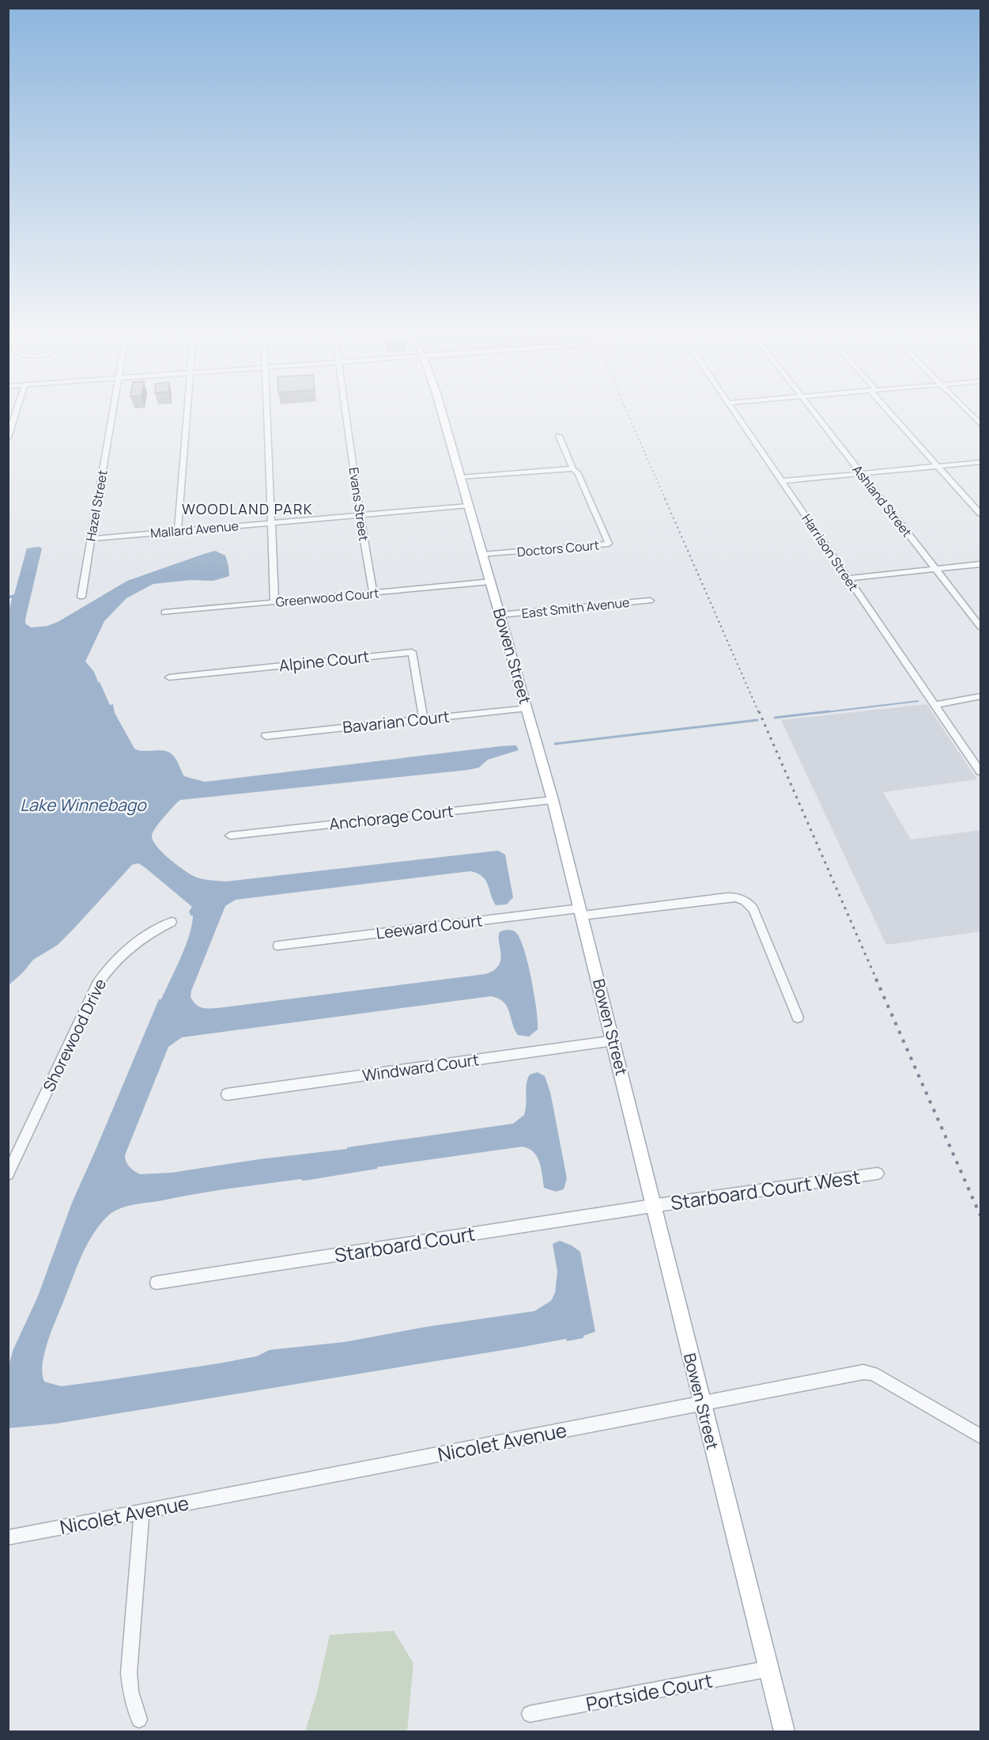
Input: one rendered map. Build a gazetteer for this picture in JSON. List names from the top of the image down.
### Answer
{
  "streets": {
    "main road": ["Bowen Street"],
    "street": [
      "Ashland Street",
      "Evans Street",
      "Hazel Street",
      "Mallard Avenue",
      "Doctors Court",
      "Harrison Street",
      "Greenwood Court",
      "East Smith Avenue",
      "Alpine Court",
      "Bavarian Court",
      "Anchorage Court",
      "Leeward Court",
      "Shorewood Drive",
      "Windward Court",
      "Starboard Court West",
      "Starboard Court",
      "Nicolet Avenue",
      "Portside Court"
    ]
  },
  "crossings": [
    ["Evans Street", "Mallard Avenue"],
    ["Evans Street", "Greenwood Court"],
    ["Hazel Street", "Mallard Avenue"],
    ["Mallard Avenue", "Bowen Street"],
    ["Doctors Court", "Bowen Street"],
    ["Greenwood Court", "Bowen Street"],
    ["East Smith Avenue", "Bowen Street"],
    ["Bowen Street", "Bavarian Court"],
    ["Bowen Street", "Anchorage Court"],
    ["Bowen Street", "Leeward Court"],
    ["Bowen Street", "Windward Court"],
    ["Bowen Street", "Starboard Court West"],
    ["Bowen Street", "Starboard Court"],
    ["Bowen Street", "Nicolet Avenue"],
    ["Bowen Street", "Portside Court"],
    ["Alpine Court", "Bavarian Court"],
    ["Starboard Court West", "Starboard Court"]
  ],
  "districts": ["WOODLAND PARK"],
  "water": ["Lake Winnebago"]
}
